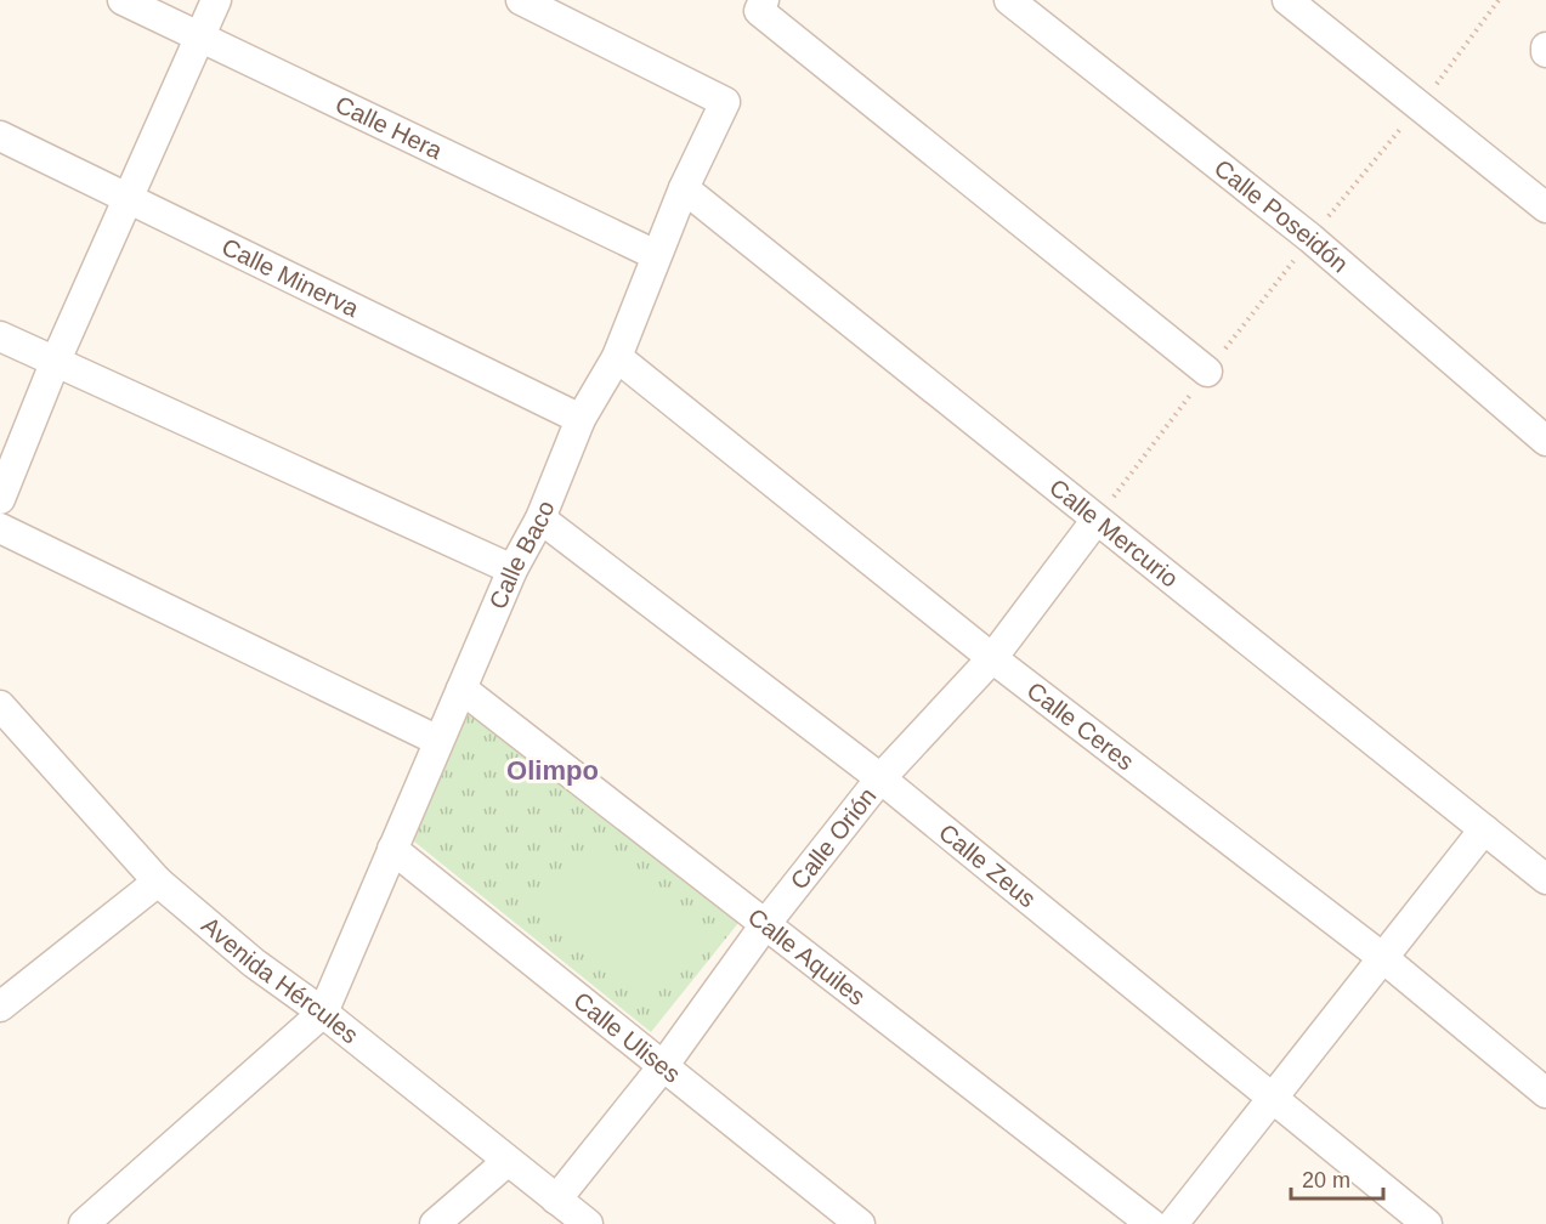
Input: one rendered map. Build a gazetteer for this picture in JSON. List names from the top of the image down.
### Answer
{
  "streets": {
    "street": [
      "Calle Hera",
      "Calle Poseidón",
      "Calle Minerva",
      "Calle Mercurio",
      "Calle Baco",
      "Calle Ceres",
      "Calle Orión",
      "Calle Zeus",
      "Calle Aquiles",
      "Avenida Hércules",
      "Calle Ulises"
    ]
  },
  "crossings": [
    ["Calle Hera", "Calle Baco"],
    ["Calle Minerva", "Calle Baco"],
    ["Calle Mercurio", "Calle Baco"],
    ["Calle Mercurio", "Calle Orión"],
    ["Calle Baco", "Calle Ceres"],
    ["Calle Baco", "Calle Zeus"],
    ["Calle Baco", "Calle Aquiles"],
    ["Calle Baco", "Avenida Hércules"],
    ["Calle Baco", "Calle Ulises"],
    ["Calle Ceres", "Calle Orión"],
    ["Calle Orión", "Calle Zeus"],
    ["Calle Orión", "Calle Aquiles"],
    ["Calle Orión", "Avenida Hércules"],
    ["Calle Orión", "Calle Ulises"]
  ],
  "districts": ["Olimpo"],
  "scale_bar": "20 m"
}
